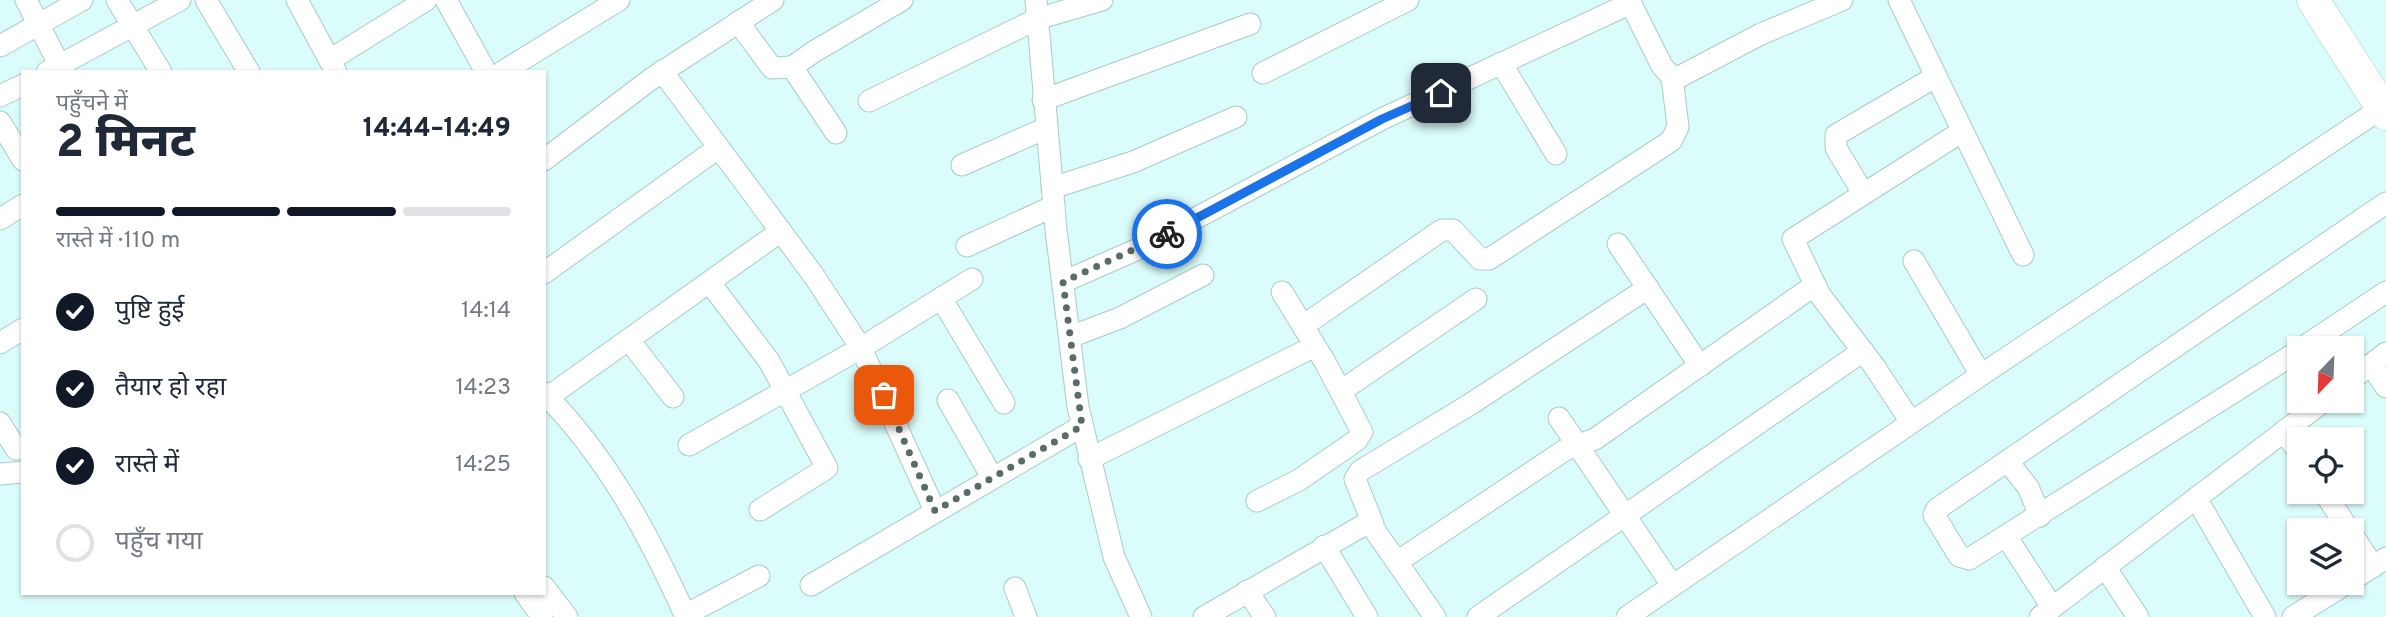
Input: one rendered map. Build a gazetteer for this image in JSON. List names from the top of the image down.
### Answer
{
  "north": "bottom left",
  "page": {
    "heading": ["2 मिनट", "पहुँचने में", "14:44–14:49"],
    "bar": "रास्ते में · 110 m",
    "list": [
      ["पुष्टि हुई", "14:14"],
      ["तैयार हो रहा", "14:23"],
      ["रास्ते में", "14:25"],
      "पहुँच गया"
    ]
  }
}
